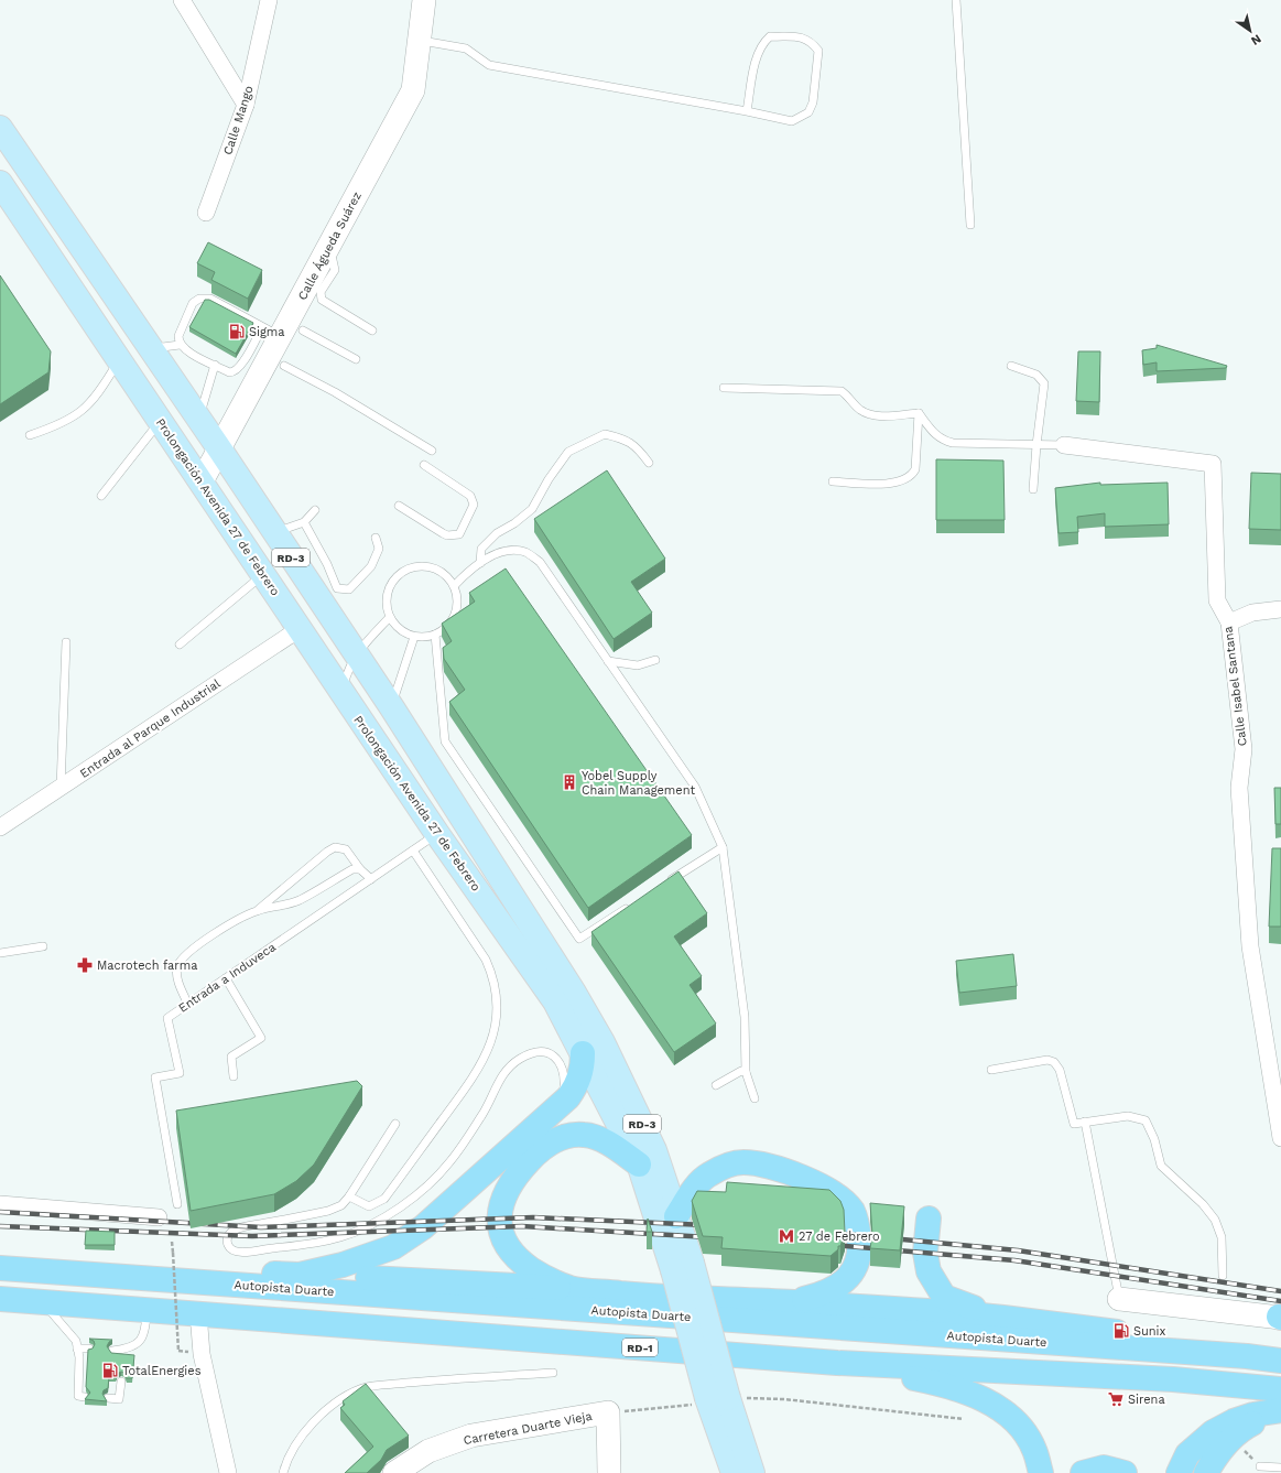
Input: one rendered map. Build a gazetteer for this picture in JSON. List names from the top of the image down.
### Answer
{
  "streets": {
    "highway": ["Autopista Duarte", "RD-1"],
    "main road": ["Prolongación Avenida 27 de Febrero", "RD-3"],
    "street": [
      "Calle Mango",
      "Calle Águeda Suárez",
      "Calle Isabel Santana",
      "Entrada al Parque Industrial",
      "Carretera Duarte Vieja"
    ],
    "lane": ["Entrada a Induveca"]
  },
  "crossings": [
    ["Calle Águeda Suárez", "Prolongación Avenida 27 de Febrero"],
    ["Prolongación Avenida 27 de Febrero", "Entrada al Parque Industrial"],
    ["Prolongación Avenida 27 de Febrero", "Entrada a Induveca"]
  ],
  "places": {
    "fuel station": ["Sigma", "Sunix", "TotalEnergies"],
    "building": ["Yobel Supply Chain Management"],
    "pharmacy": ["Macrotech farma"],
    "metro station": ["27 de Febrero"],
    "supermarket": ["Sirena"]
  },
  "north": "bottom right"
}
